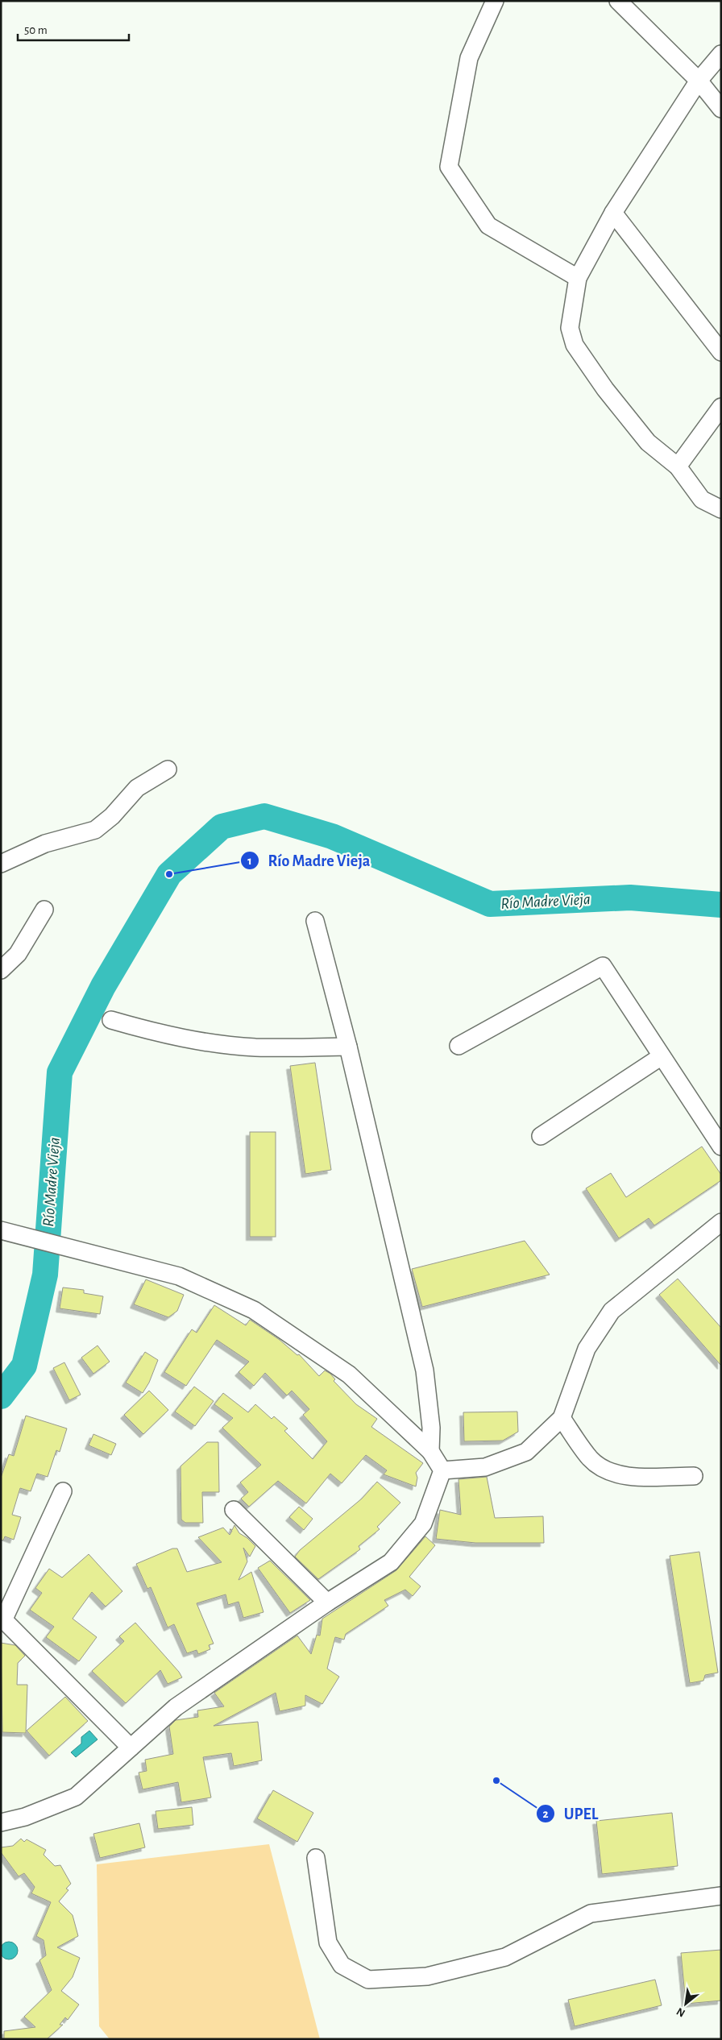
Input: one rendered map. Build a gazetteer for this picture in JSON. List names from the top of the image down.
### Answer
{
  "water": ["Río Madre Vieja"],
  "places": ["Río Madre Vieja", "UPEL"],
  "scale_bar": "50 m",
  "north": "bottom left"
}
